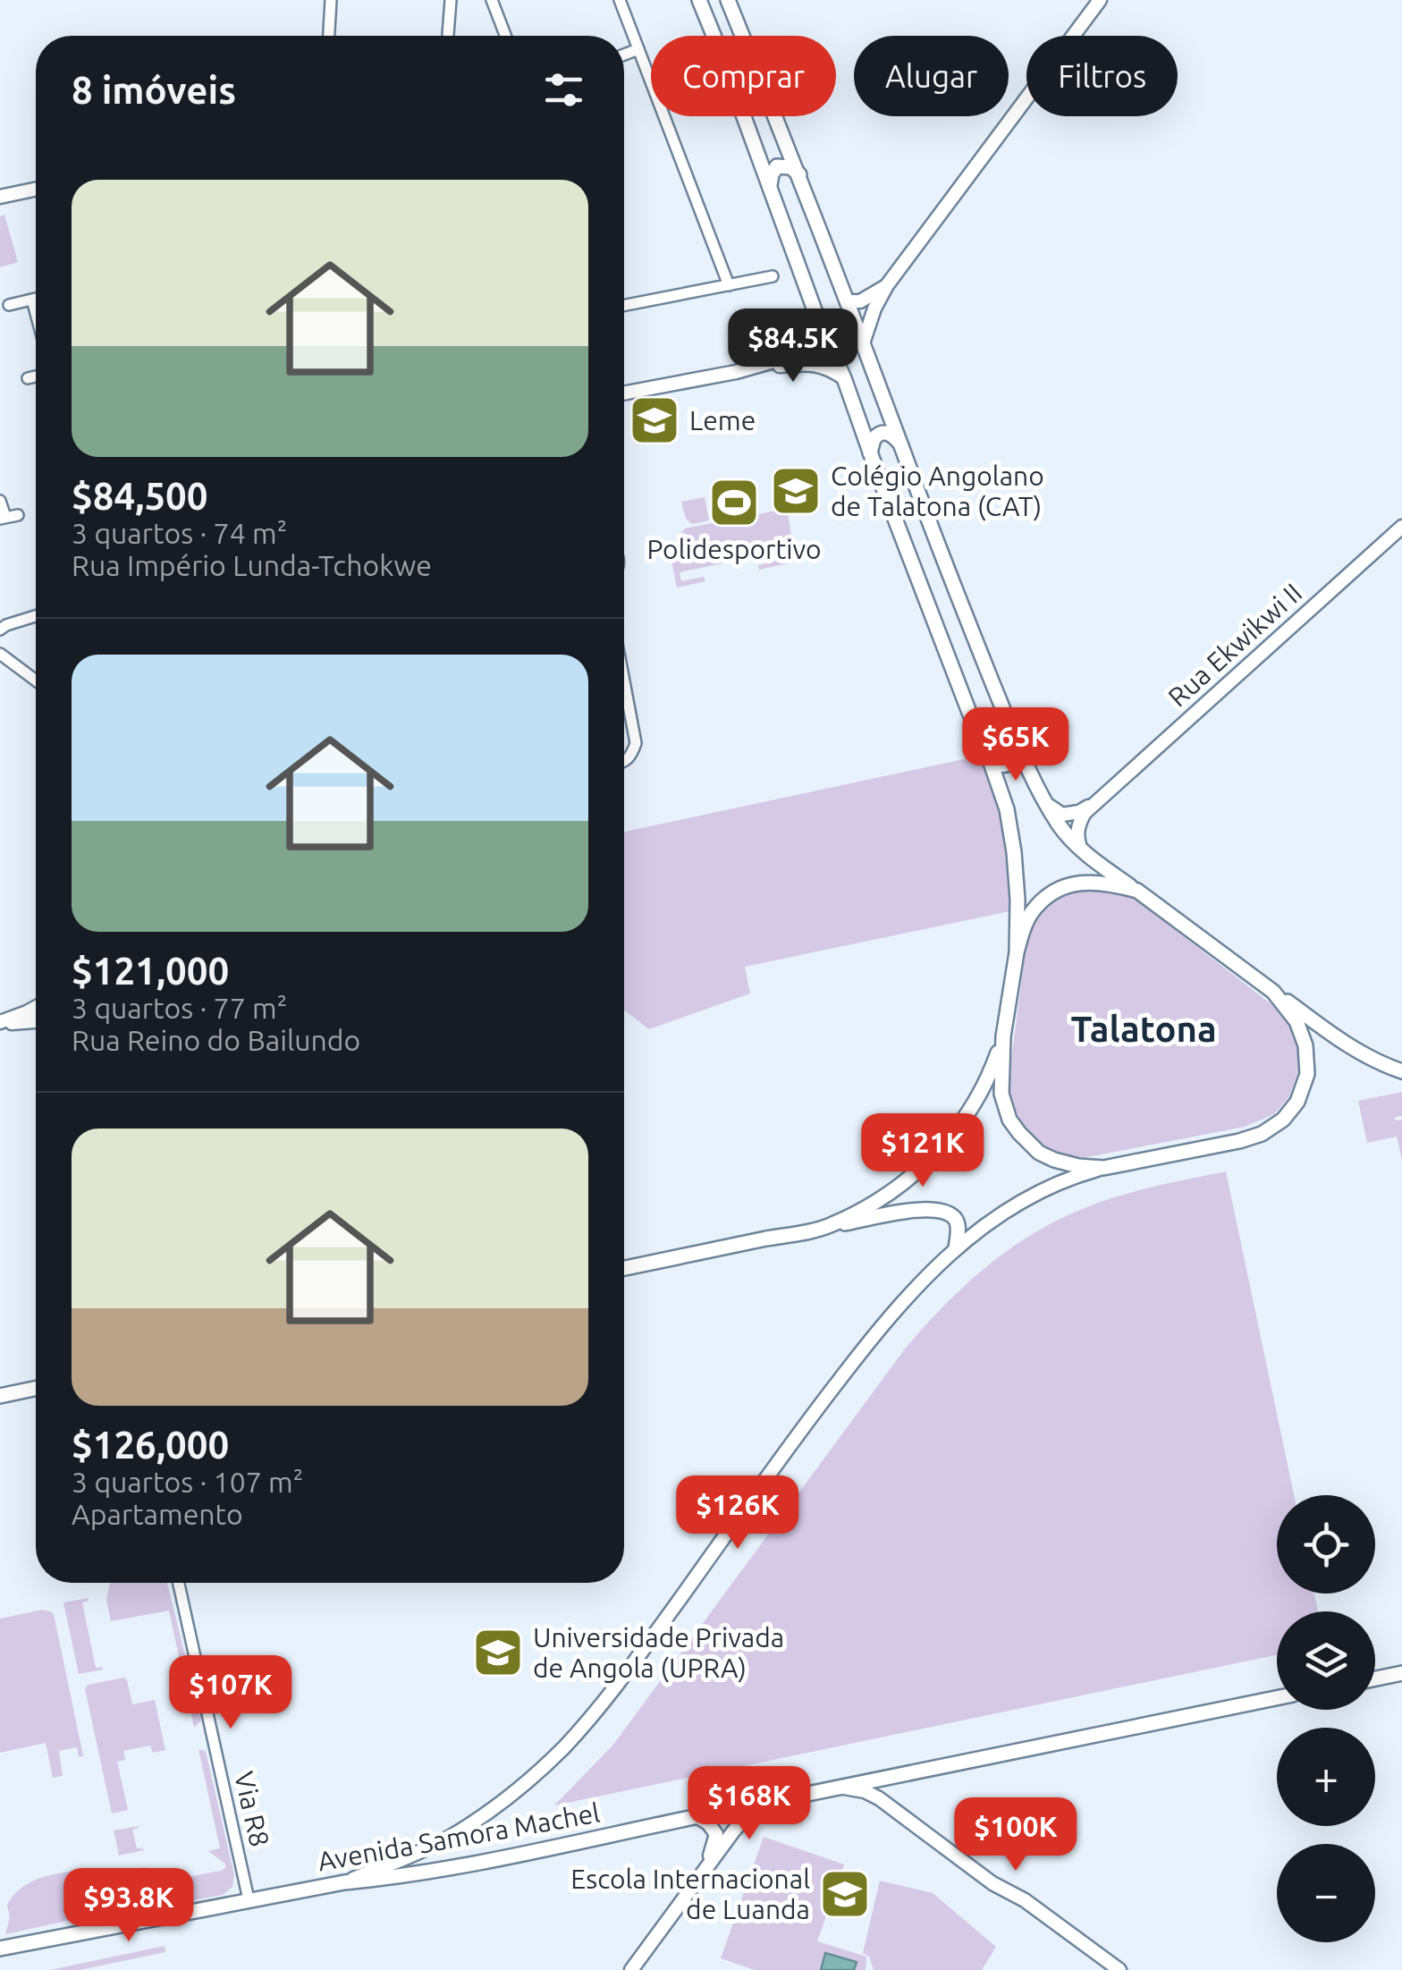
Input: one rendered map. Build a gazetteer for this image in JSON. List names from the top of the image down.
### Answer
{
  "streets": {
    "main road": ["Avenida Samora Machel"],
    "street": ["Rua Ekwikwi II", "Via R8"]
  },
  "crossings": [
    ["Via R8", "Avenida Samora Machel"]
  ],
  "districts": ["Talatona"],
  "places": {
    "school or university": [
      "Leme",
      "Colégio Angolano de Talatona (CAT)",
      "Universidade Privada de Angola (UPRA)",
      "Escola Internacional de Luanda"
    ],
    "sports": ["Polidesportivo"]
  },
  "page": {
    "chip": ["Comprar", "Alugar", "Filtros"],
    "heading": "8 imóveis",
    "list": [
      {
        "name": "$84,500",
        "note": "3 quartos · 74 m² · Rua Império Lunda-Tchokwe"
      },
      {
        "name": "$121,000",
        "note": "3 quartos · 77 m² · Rua Reino do Bailundo"
      },
      {
        "name": "$126,000",
        "note": "3 quartos · 107 m² · Apartamento"
      }
    ],
    "price": [
      "$84.5K",
      "$65K",
      "$121K",
      "$126K",
      "$107K",
      "$168K",
      "$100K",
      "$93.8K"
    ],
    "map_buttons": ["+", "−"]
  }
}
